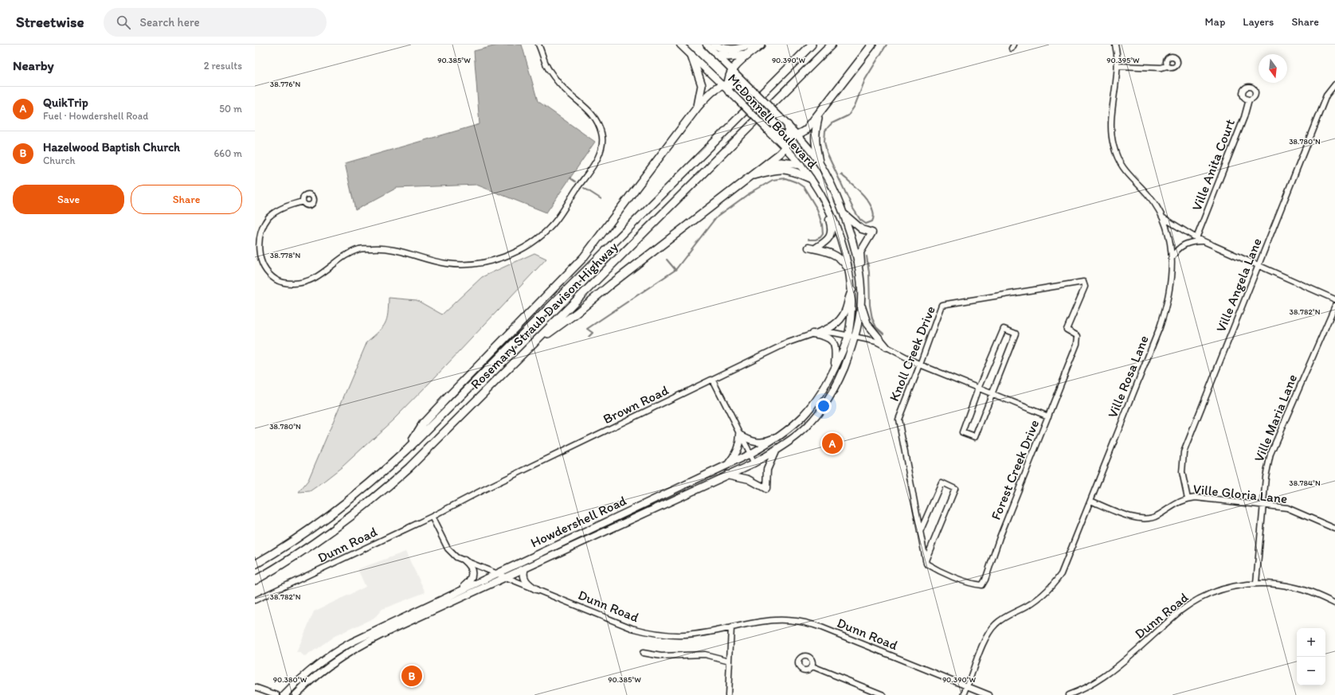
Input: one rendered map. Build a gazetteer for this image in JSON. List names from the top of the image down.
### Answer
{
  "streets": {
    "highway": ["Rosemary Straub Davison Highway"],
    "main road": ["McDonnell Boulevard", "Howdershell Road"],
    "street": [
      "Ville Anita Court",
      "Ville Angela Lane",
      "Knoll Creek Drive",
      "Ville Rosa Lane",
      "Brown Road",
      "Ville Maria Lane",
      "Forest Creek Drive",
      "Ville Gloria Lane",
      "Dunn Road"
    ]
  },
  "crossings": [
    ["McDonnell Boulevard", "Brown Road"],
    ["McDonnell Boulevard", "Howdershell Road"],
    ["Ville Angela Lane", "Ville Gloria Lane"],
    ["Knoll Creek Drive", "Brown Road"],
    ["Knoll Creek Drive", "Forest Creek Drive"],
    ["Ville Rosa Lane", "Ville Gloria Lane"],
    ["Ville Rosa Lane", "Dunn Road"],
    ["Brown Road", "Forest Creek Drive"],
    ["Brown Road", "Howdershell Road"],
    ["Brown Road", "Dunn Road"],
    ["Ville Maria Lane", "Ville Gloria Lane"],
    ["Ville Maria Lane", "Dunn Road"],
    ["Howdershell Road", "Dunn Road"]
  ],
  "north": "bottom",
  "page": {
    "header": "Streetwise",
    "search": "Search here",
    "nav": ["Map", "Layers", "Share"],
    "heading": ["Nearby", "2 results"],
    "list": [
      {
        "mark": "A",
        "name": "QuikTrip",
        "note": "Fuel · Howdershell Road",
        "value": "50 m"
      },
      {
        "mark": "B",
        "name": "Hazelwood Baptish Church",
        "note": "Church",
        "value": "660 m"
      }
    ],
    "buttons": ["Save", "Share"],
    "pins": ["A", "B"],
    "map_buttons": ["+", "−"]
  },
  "coordinates": [
    "90.385°W",
    "90.390°W",
    "90.395°W",
    "38.776°N",
    "38.780°N",
    "38.778°N",
    "38.782°N",
    "38.784°N",
    "90.380°W"
  ]
}
